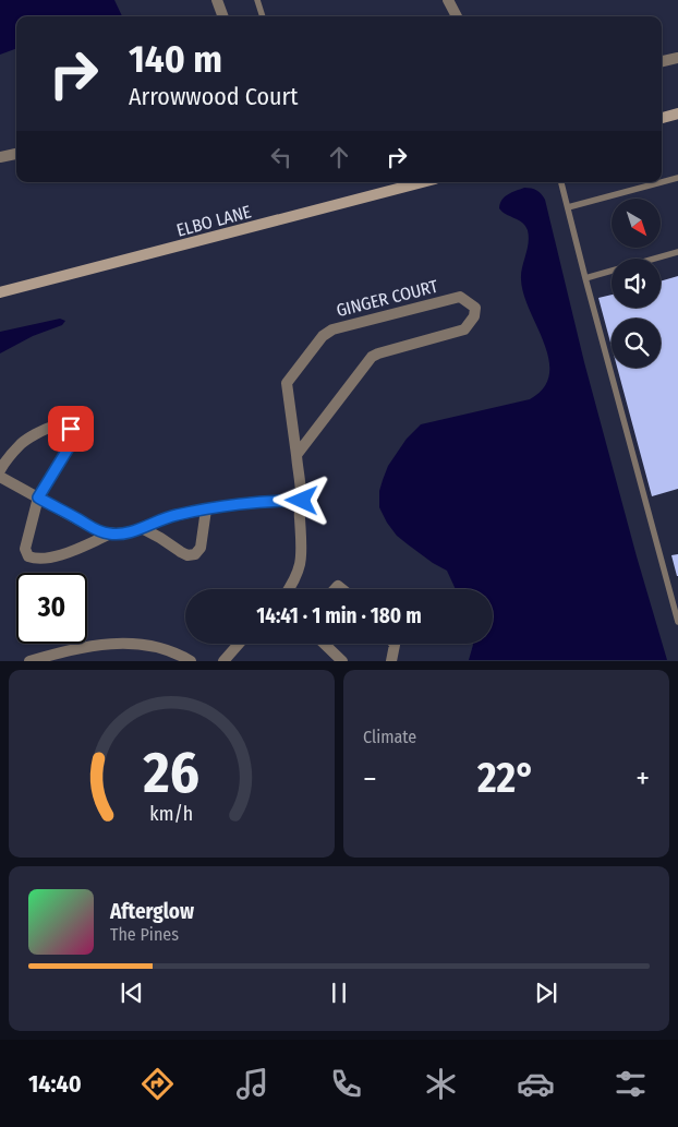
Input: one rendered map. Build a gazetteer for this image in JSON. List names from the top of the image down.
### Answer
{
  "streets": {
    "street": ["ELBO LANE", "GINGER COURT"]
  },
  "north": "bottom right",
  "page": {
    "turn": ["140 m", "Arrowwood Court"],
    "limit": "30",
    "trip": "14:41 · 1 min · 180 m",
    "tile": "Climate",
    "heat": ["−", "22°", "+"],
    "song": ["Afterglow", "The Pines"],
    "tabs": "14:40",
    "gauge": ["26", "km/h"]
  }
}
